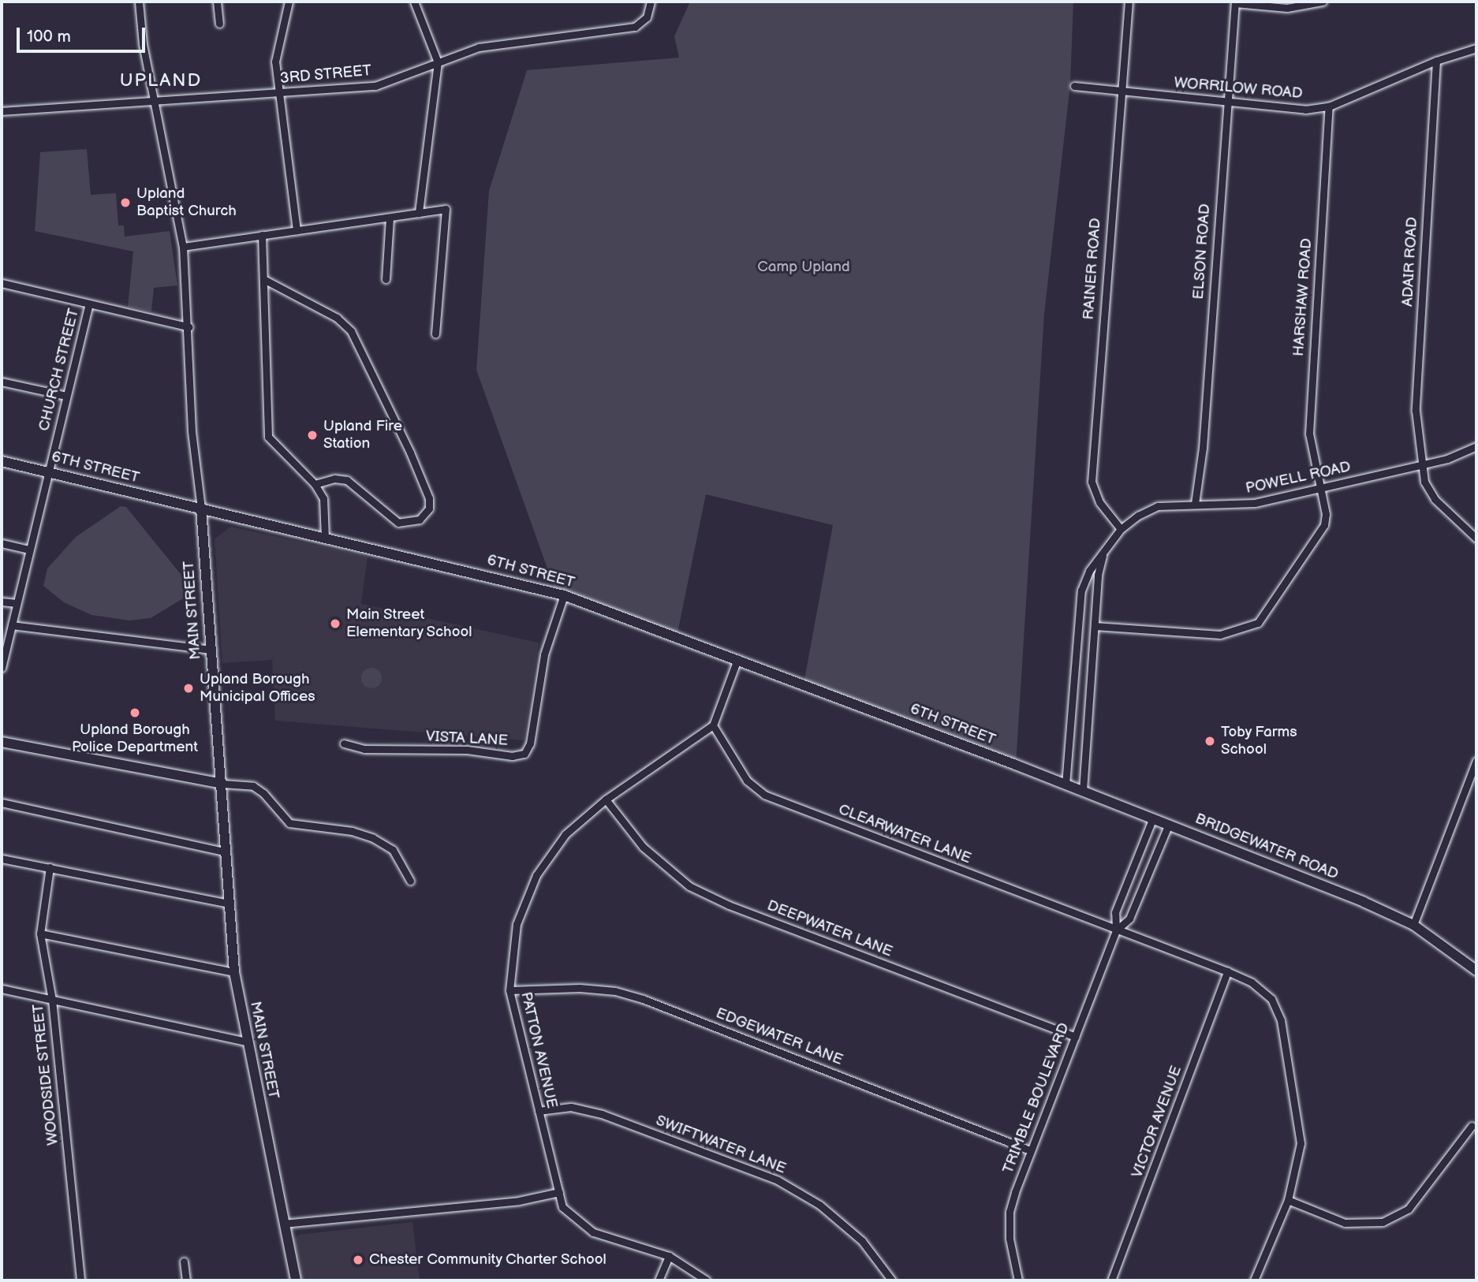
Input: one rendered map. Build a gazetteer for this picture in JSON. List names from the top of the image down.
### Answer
{
  "streets": {
    "street": [
      "3RD STREET",
      "WORRILOW ROAD",
      "ELSON ROAD",
      "ADAIR ROAD",
      "RAINER ROAD",
      "HARSHAW ROAD",
      "CHURCH STREET",
      "6TH STREET",
      "POWELL ROAD",
      "MAIN STREET",
      "VISTA LANE",
      "CLEARWATER LANE",
      "BRIDGEWATER ROAD",
      "DEEPWATER LANE",
      "EDGEWATER LANE",
      "PATTON AVENUE",
      "WOODSIDE STREET",
      "TRIMBLE BOULEVARD",
      "VICTOR AVENUE",
      "SWIFTWATER LANE"
    ]
  },
  "crossings": [
    ["3RD STREET", "MAIN STREET"],
    ["WORRILOW ROAD", "ELSON ROAD"],
    ["WORRILOW ROAD", "ADAIR ROAD"],
    ["WORRILOW ROAD", "RAINER ROAD"],
    ["WORRILOW ROAD", "HARSHAW ROAD"],
    ["ELSON ROAD", "POWELL ROAD"],
    ["ADAIR ROAD", "POWELL ROAD"],
    ["RAINER ROAD", "POWELL ROAD"],
    ["HARSHAW ROAD", "POWELL ROAD"],
    ["CHURCH STREET", "6TH STREET"],
    ["6TH STREET", "MAIN STREET"],
    ["6TH STREET", "VISTA LANE"],
    ["6TH STREET", "BRIDGEWATER ROAD"],
    ["POWELL ROAD", "BRIDGEWATER ROAD"],
    ["CLEARWATER LANE", "PATTON AVENUE"],
    ["CLEARWATER LANE", "TRIMBLE BOULEVARD"],
    ["CLEARWATER LANE", "VICTOR AVENUE"],
    ["BRIDGEWATER ROAD", "TRIMBLE BOULEVARD"],
    ["DEEPWATER LANE", "PATTON AVENUE"],
    ["DEEPWATER LANE", "TRIMBLE BOULEVARD"],
    ["EDGEWATER LANE", "PATTON AVENUE"],
    ["EDGEWATER LANE", "TRIMBLE BOULEVARD"],
    ["PATTON AVENUE", "SWIFTWATER LANE"]
  ],
  "districts": ["UPLAND"],
  "parks": ["Camp Upland"],
  "places": [
    "Upland Baptist Church",
    "Upland Fire Station",
    "Main Street Elementary School",
    "Upland Borough Municipal Offices",
    "Upland Borough Police Department",
    "Toby Farms School",
    "Chester Community Charter School"
  ],
  "scale_bar": "100 m"
}
